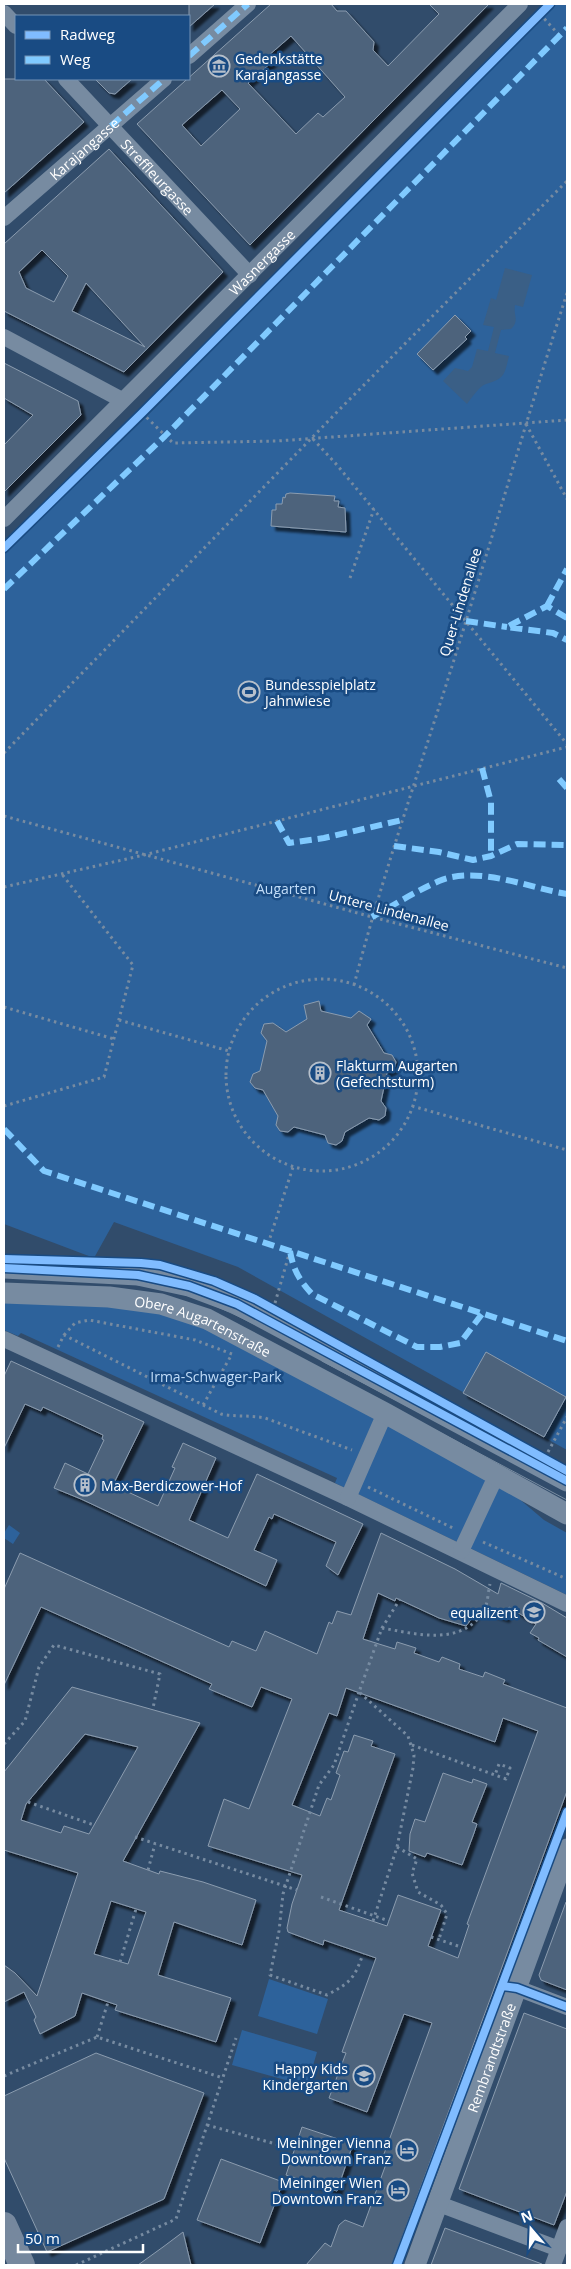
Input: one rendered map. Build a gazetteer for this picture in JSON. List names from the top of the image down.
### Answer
{
  "streets": {
    "street": [
      "Karajangasse",
      "Streffleurgasse",
      "Wasnergasse",
      "Obere Augartenstraße",
      "Rembrandtstraße"
    ],
    "path": ["Quer-Lindenallee", "Untere Lindenallee"]
  },
  "crossings": [
    ["Karajangasse", "Streffleurgasse"],
    ["Streffleurgasse", "Wasnergasse"],
    ["Quer-Lindenallee", "Untere Lindenallee"]
  ],
  "parks": ["Augarten", "Irma-Schwager-Park"],
  "places": {
    "museum": ["Gedenkstätte Karajangasse"],
    "sports": ["Bundesspielplatz Jahnwiese"],
    "building": ["Flakturm Augarten (Gefechtsturm)", "Max-Berdiczower-Hof"],
    "school or university": ["equalizent", "Happy Kids Kindergarten"],
    "hotel": ["Meininger Vienna Downtown Franz", "Meininger Wien Downtown Franz"]
  },
  "legend": ["Radweg", "Weg"],
  "scale_bar": "50 m",
  "north": "top"
}
